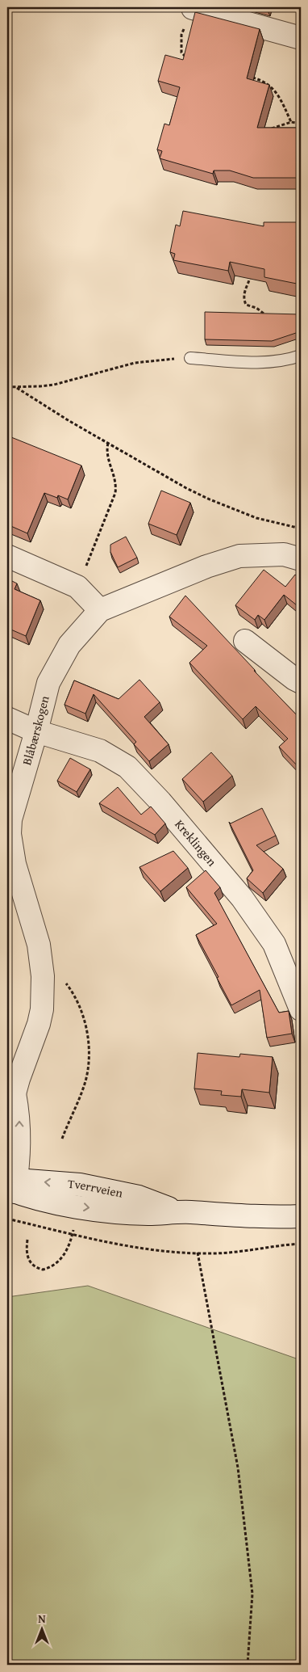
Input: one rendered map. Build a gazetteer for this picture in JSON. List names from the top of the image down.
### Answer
{
  "streets": {
    "street": ["Blåbærskogen", "Kreklingen", "Tverrveien"]
  },
  "crossings": [
    ["Blåbærskogen", "Kreklingen"],
    ["Blåbærskogen", "Tverrveien"]
  ],
  "north": "top"
}
